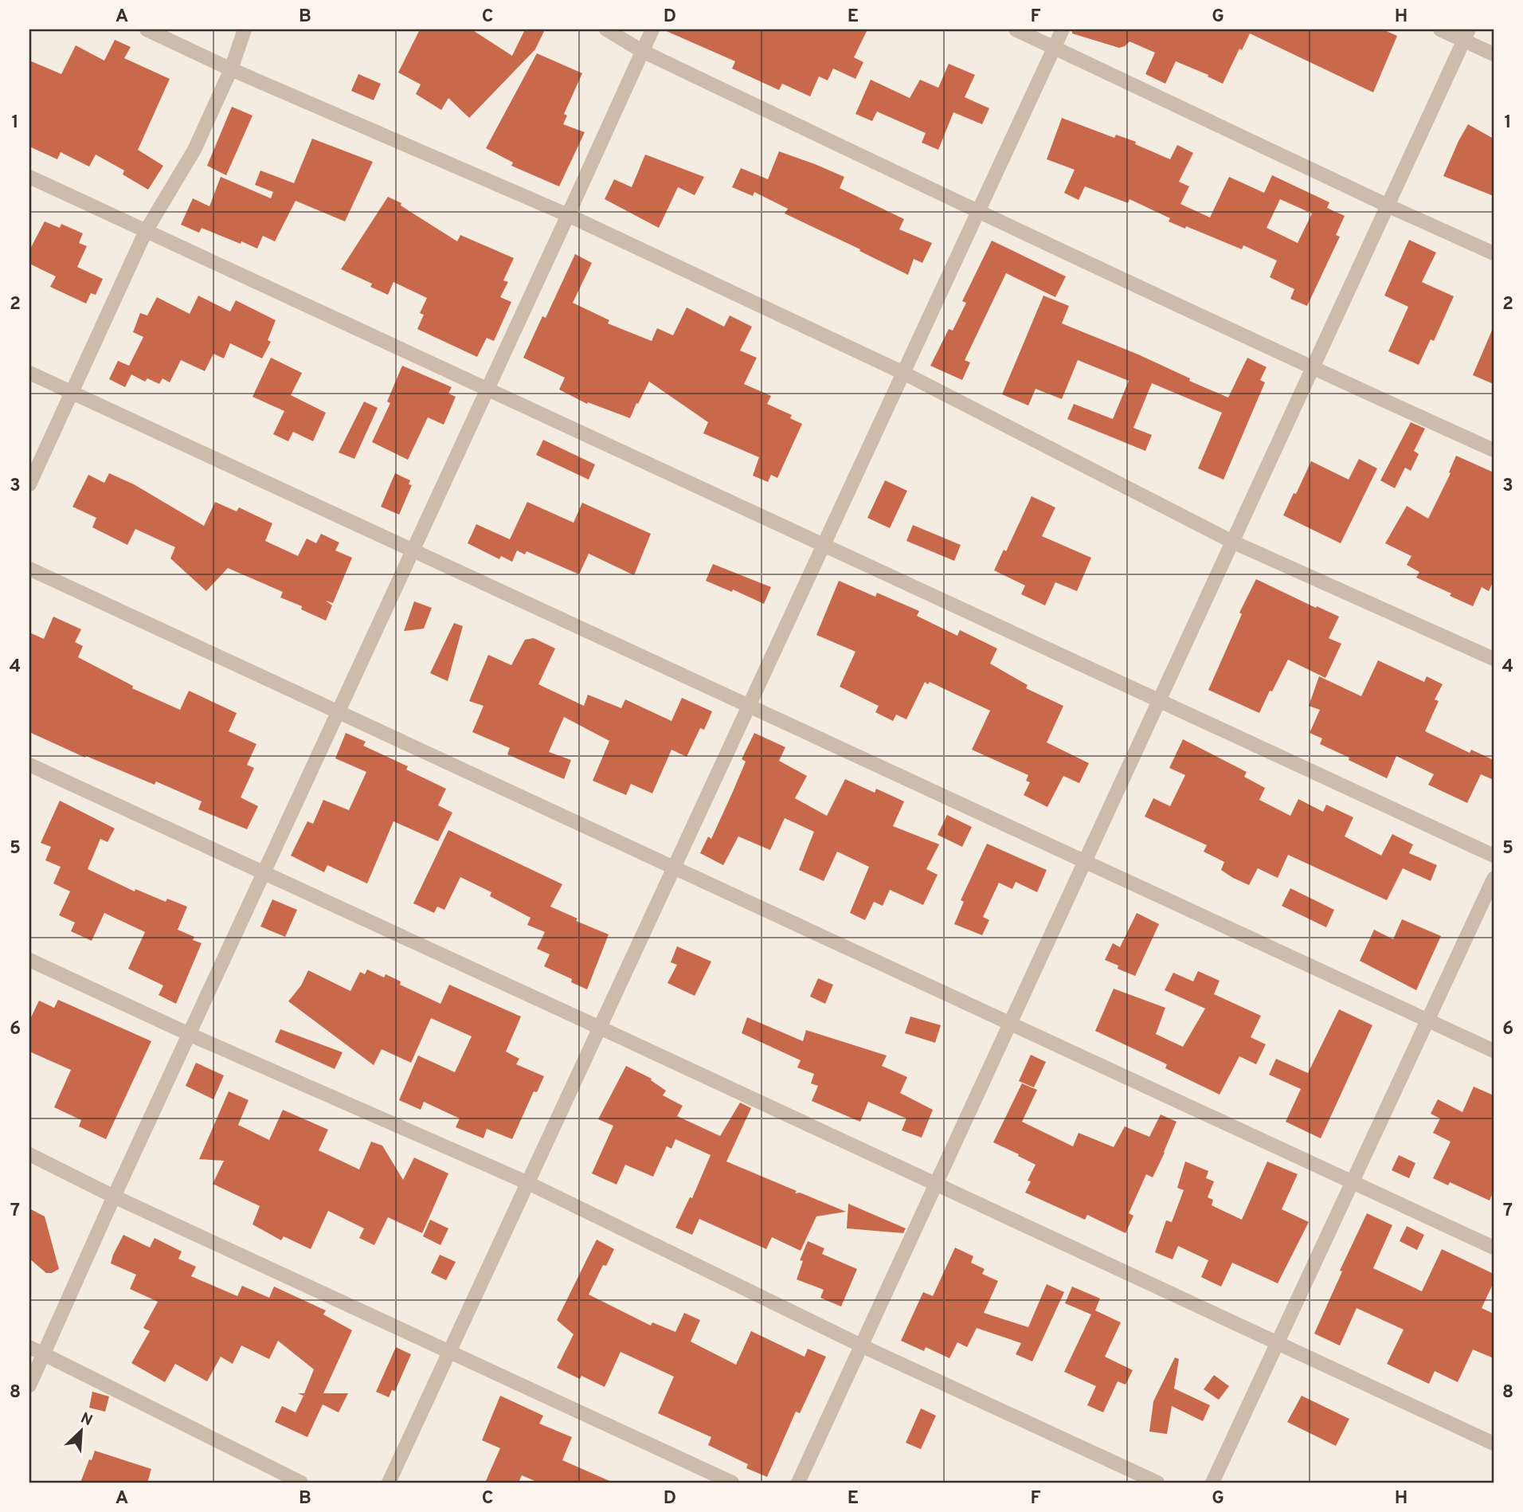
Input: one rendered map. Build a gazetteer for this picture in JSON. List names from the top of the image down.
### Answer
{
  "north": "top right",
  "grid": {
    "columns": [
      "A",
      "B",
      "C",
      "D",
      "E",
      "F",
      "G",
      "H"
    ],
    "rows": [
      "1",
      "2",
      "3",
      "4",
      "5",
      "6",
      "7",
      "8"
    ]
  }
}
